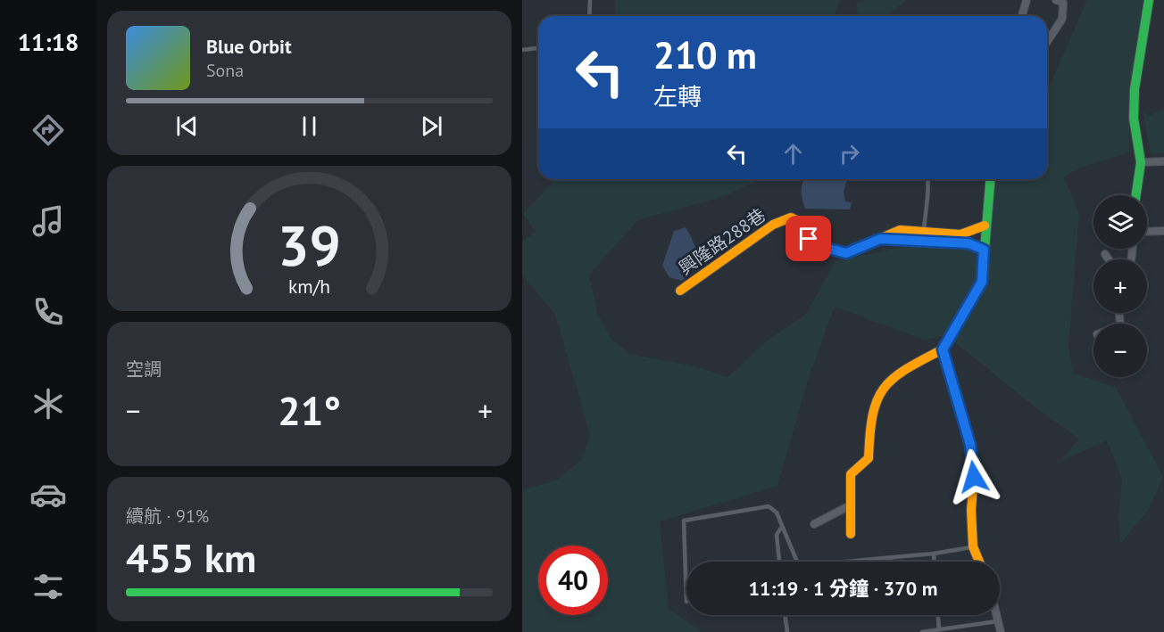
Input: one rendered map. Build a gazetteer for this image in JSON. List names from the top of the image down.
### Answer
{
  "streets": {
    "street": ["興隆路288巷"]
  },
  "page": {
    "tabs": "11:18",
    "turn": ["210 m", "左轉"],
    "song": ["Blue Orbit", "Sona"],
    "map_buttons": ["+", "−"],
    "tile": [
      "空調",
      ["續航 · 91%", "455 km"]
    ],
    "heat": ["−", "21°", "+"],
    "limit": "40",
    "trip": "11:19 · 1 分鐘 · 370 m",
    "gauge": ["39", "km/h"]
  }
}
